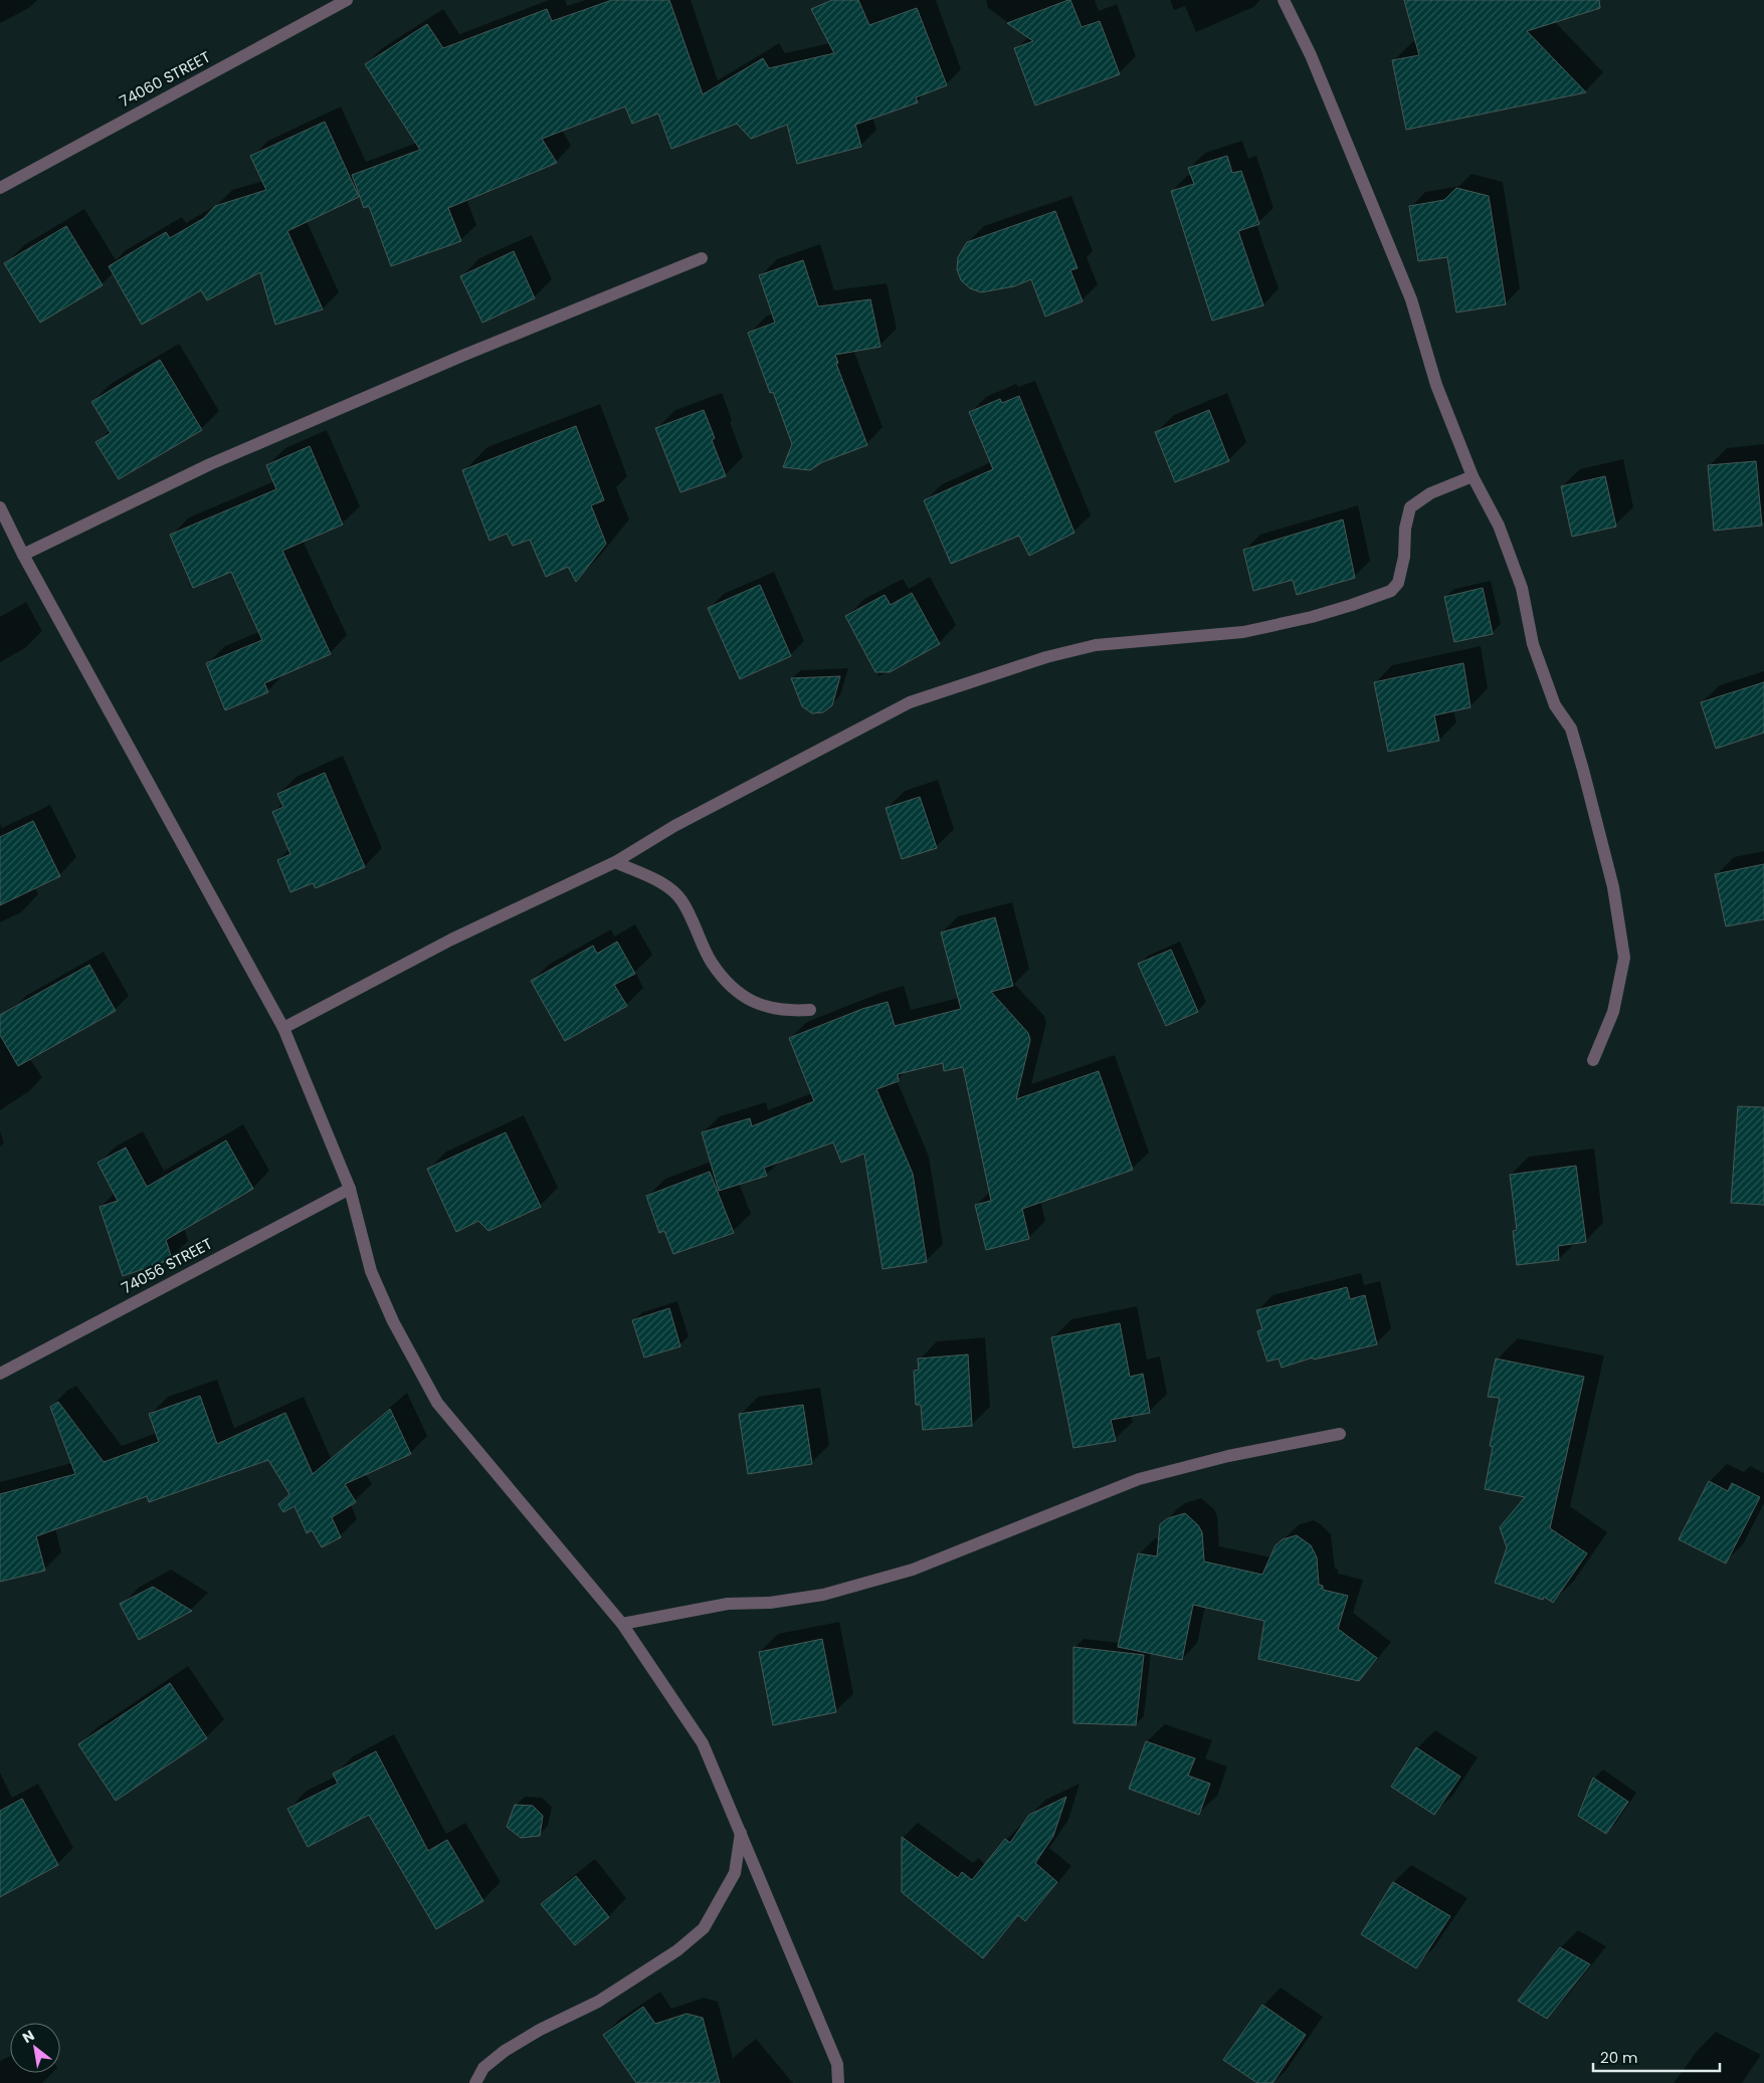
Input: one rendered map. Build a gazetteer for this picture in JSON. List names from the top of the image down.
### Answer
{
  "streets": {
    "street": ["74060 STREET", "74056 STREET"]
  },
  "scale_bar": "20 m",
  "north": "top left"
}
